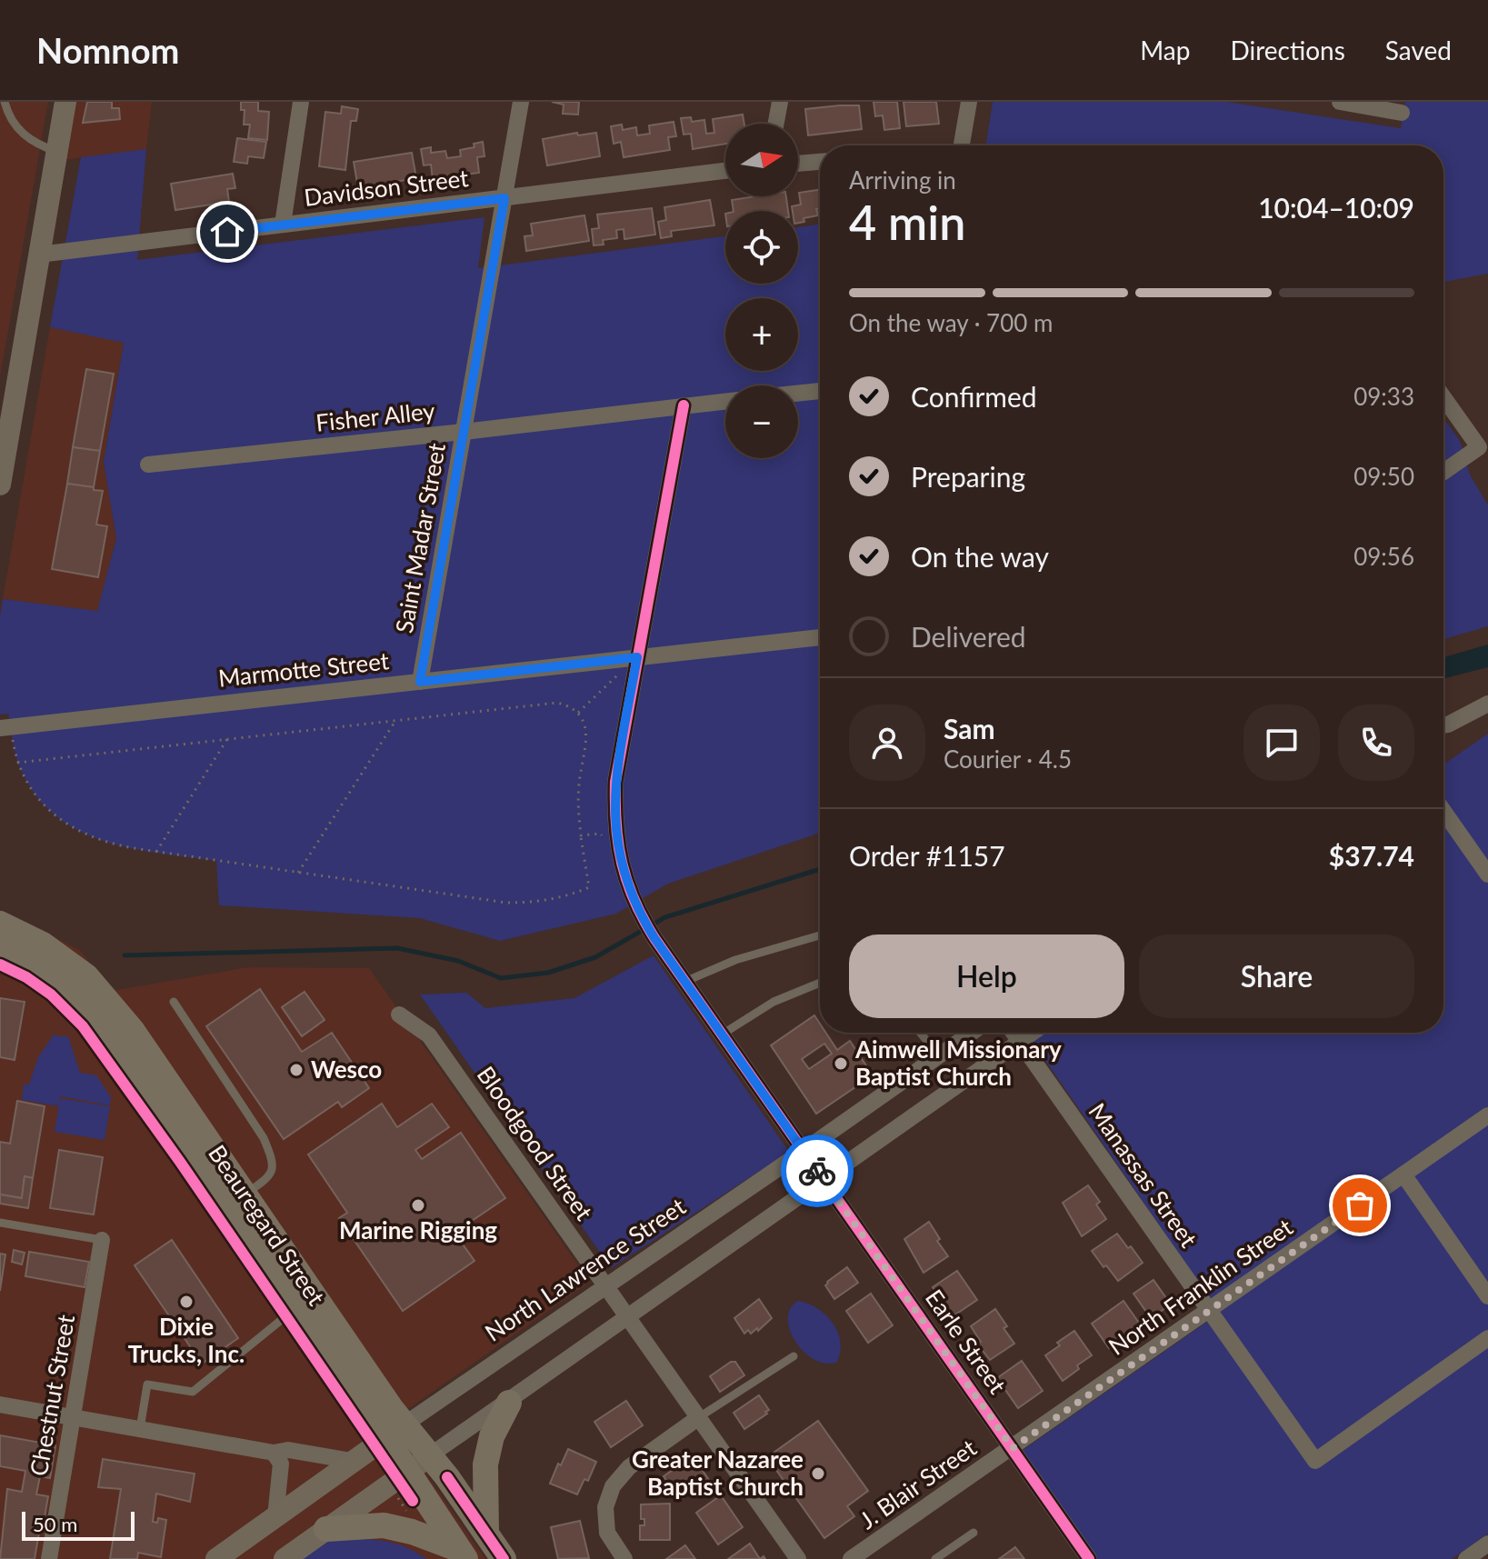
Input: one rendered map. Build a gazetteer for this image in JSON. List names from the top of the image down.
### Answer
{
  "streets": {
    "main road": ["Beauregard Street", "North Lawrence Street"],
    "street": [
      "Davidson Street",
      "Fisher Alley",
      "Saint Madar Street",
      "Marmotte Street",
      "Bloodgood Street",
      "Manassas Street",
      "North Franklin Street",
      "Earle Street",
      "Chestnut Street",
      "J. Blair Street"
    ]
  },
  "crossings": [
    ["Davidson Street", "Saint Madar Street"],
    ["Fisher Alley", "Saint Madar Street"],
    ["Fisher Alley", "Earle Street"],
    ["Saint Madar Street", "Marmotte Street"],
    ["Marmotte Street", "Earle Street"],
    ["Bloodgood Street", "North Lawrence Street"],
    ["Manassas Street", "North Franklin Street"],
    ["Beauregard Street", "North Lawrence Street"],
    ["North Lawrence Street", "Earle Street"],
    ["North Franklin Street", "Earle Street"],
    ["North Franklin Street", "J. Blair Street"],
    ["Earle Street", "J. Blair Street"]
  ],
  "places": [
    "Aimwell Missionary Baptist Church",
    "Wesco",
    "Marine Rigging",
    "Dixie Trucks, Inc.",
    "Greater Nazaree Baptist Church"
  ],
  "scale_bar": "50 m",
  "north": "right",
  "page": {
    "header": "Nomnom",
    "nav": ["Map", "Directions", "Saved"],
    "map_buttons": ["+", "−"],
    "heading": ["4 min", "Arriving in", "10:04–10:09"],
    "panel": [
      "Sam",
      "Courier · 4.5",
      "Order #1157",
      "$37.74"
    ],
    "bar": "On the way · 700 m",
    "list": [
      ["Confirmed", "09:33"],
      ["Preparing", "09:50"],
      ["On the way", "09:56"],
      "Delivered"
    ],
    "buttons": ["Help", "Share"],
    "scale": "50 m"
  }
}
